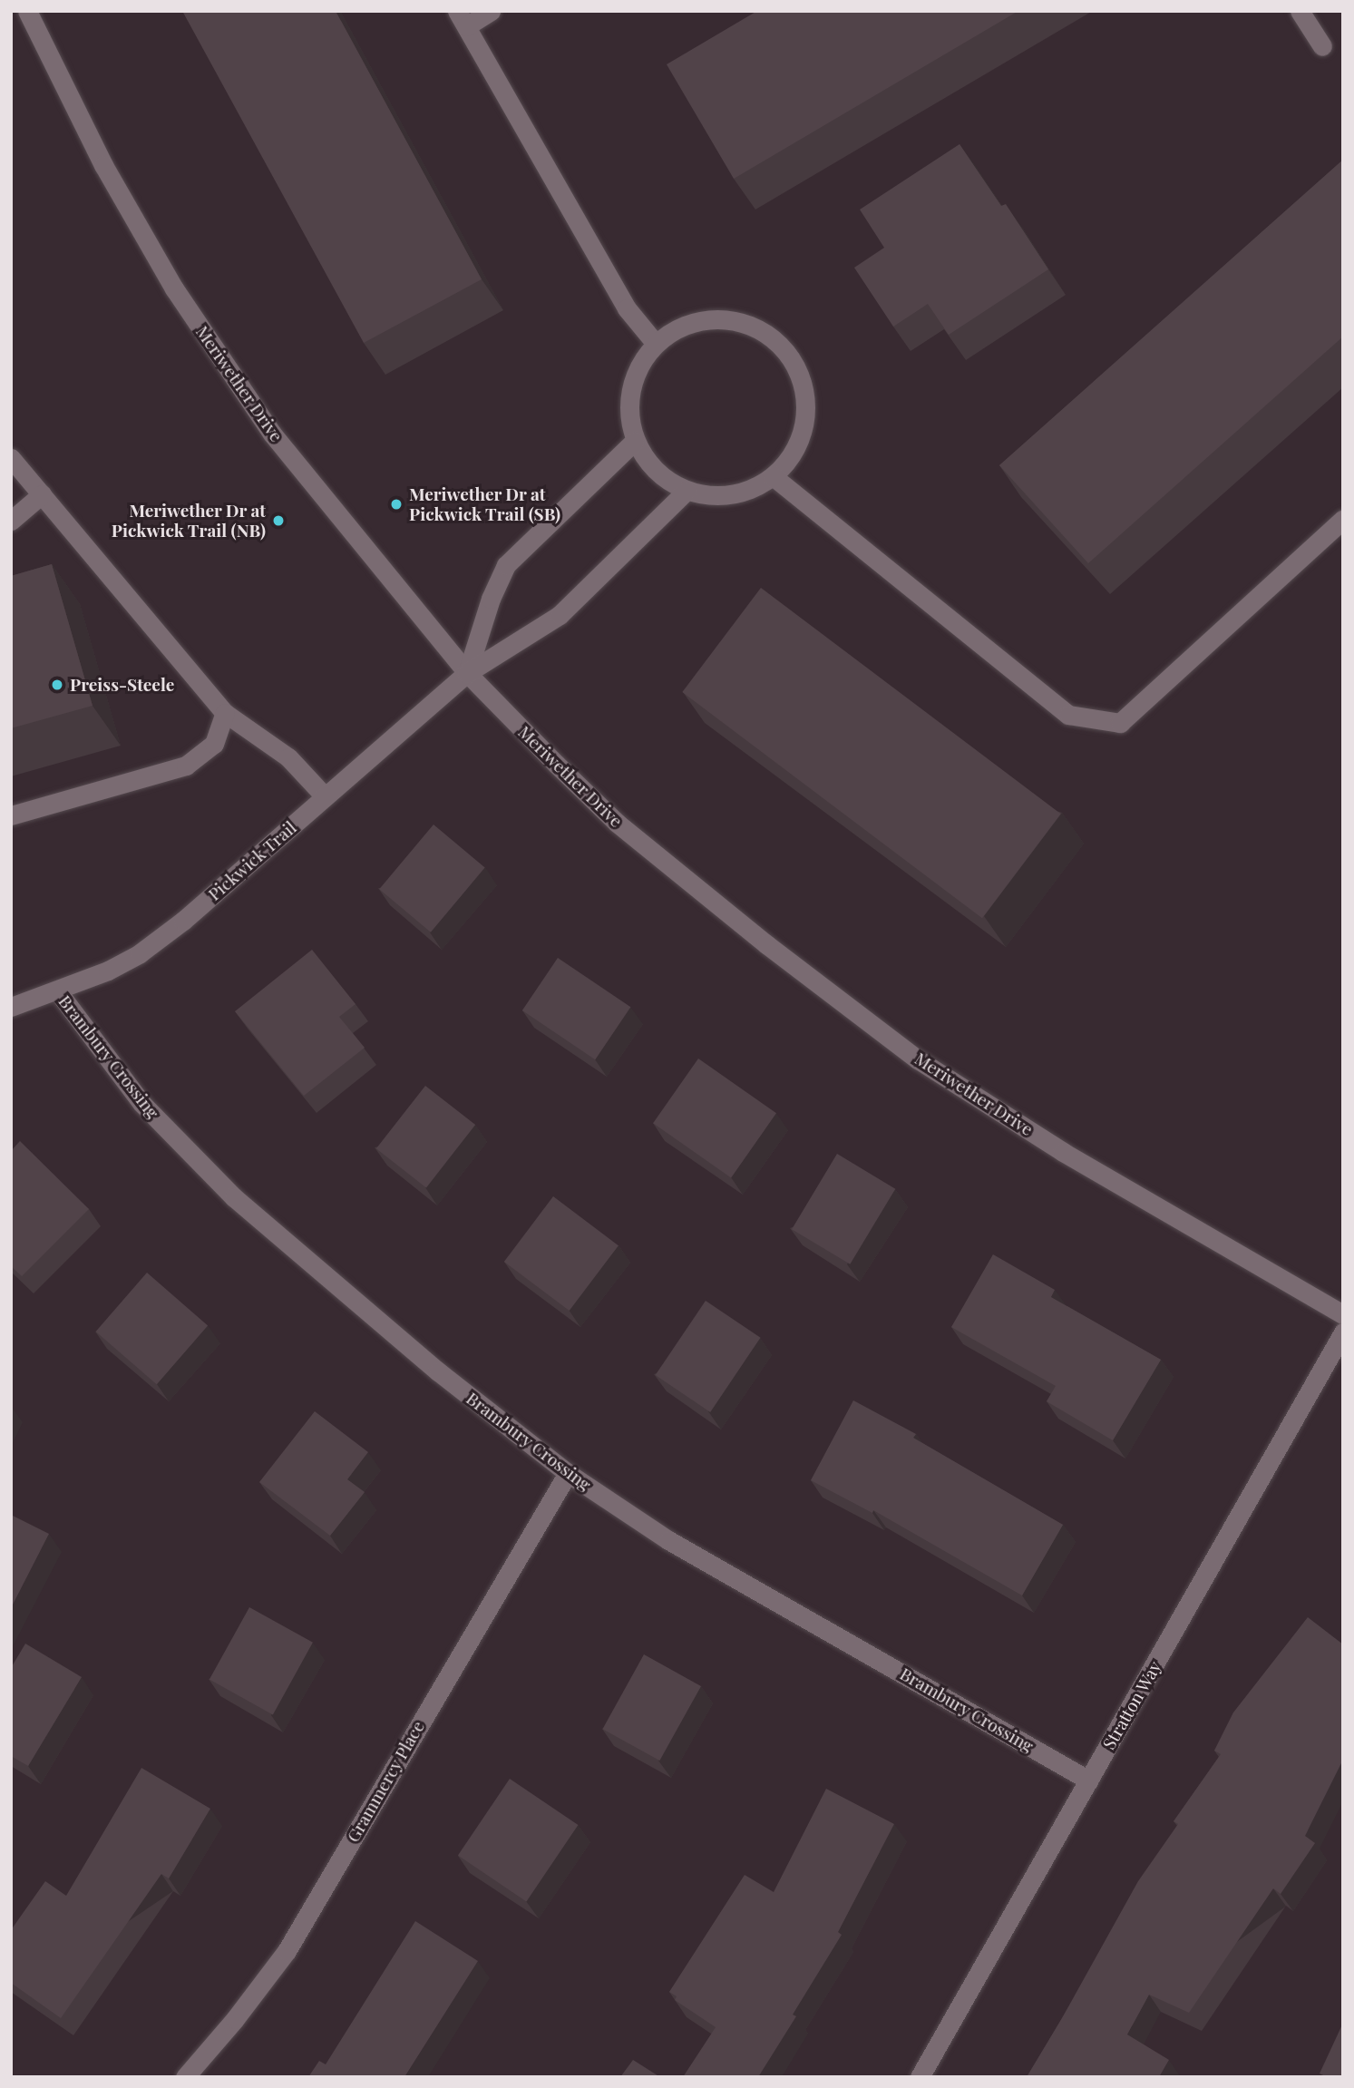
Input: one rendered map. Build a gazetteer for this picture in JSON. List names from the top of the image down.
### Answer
{
  "streets": {
    "street": [
      "Meriwether Drive",
      "Pickwick Trail",
      "Brambury Crossing",
      "Stratton Way",
      "Grammercy Place"
    ]
  },
  "crossings": [
    ["Meriwether Drive", "Pickwick Trail"],
    ["Pickwick Trail", "Brambury Crossing"],
    ["Brambury Crossing", "Stratton Way"],
    ["Brambury Crossing", "Grammercy Place"]
  ],
  "places": ["Meriwether Dr at Pickwick Trail (SB)", "Meriwether Dr at Pickwick Trail (NB)", "Preiss-Steele"]
}
